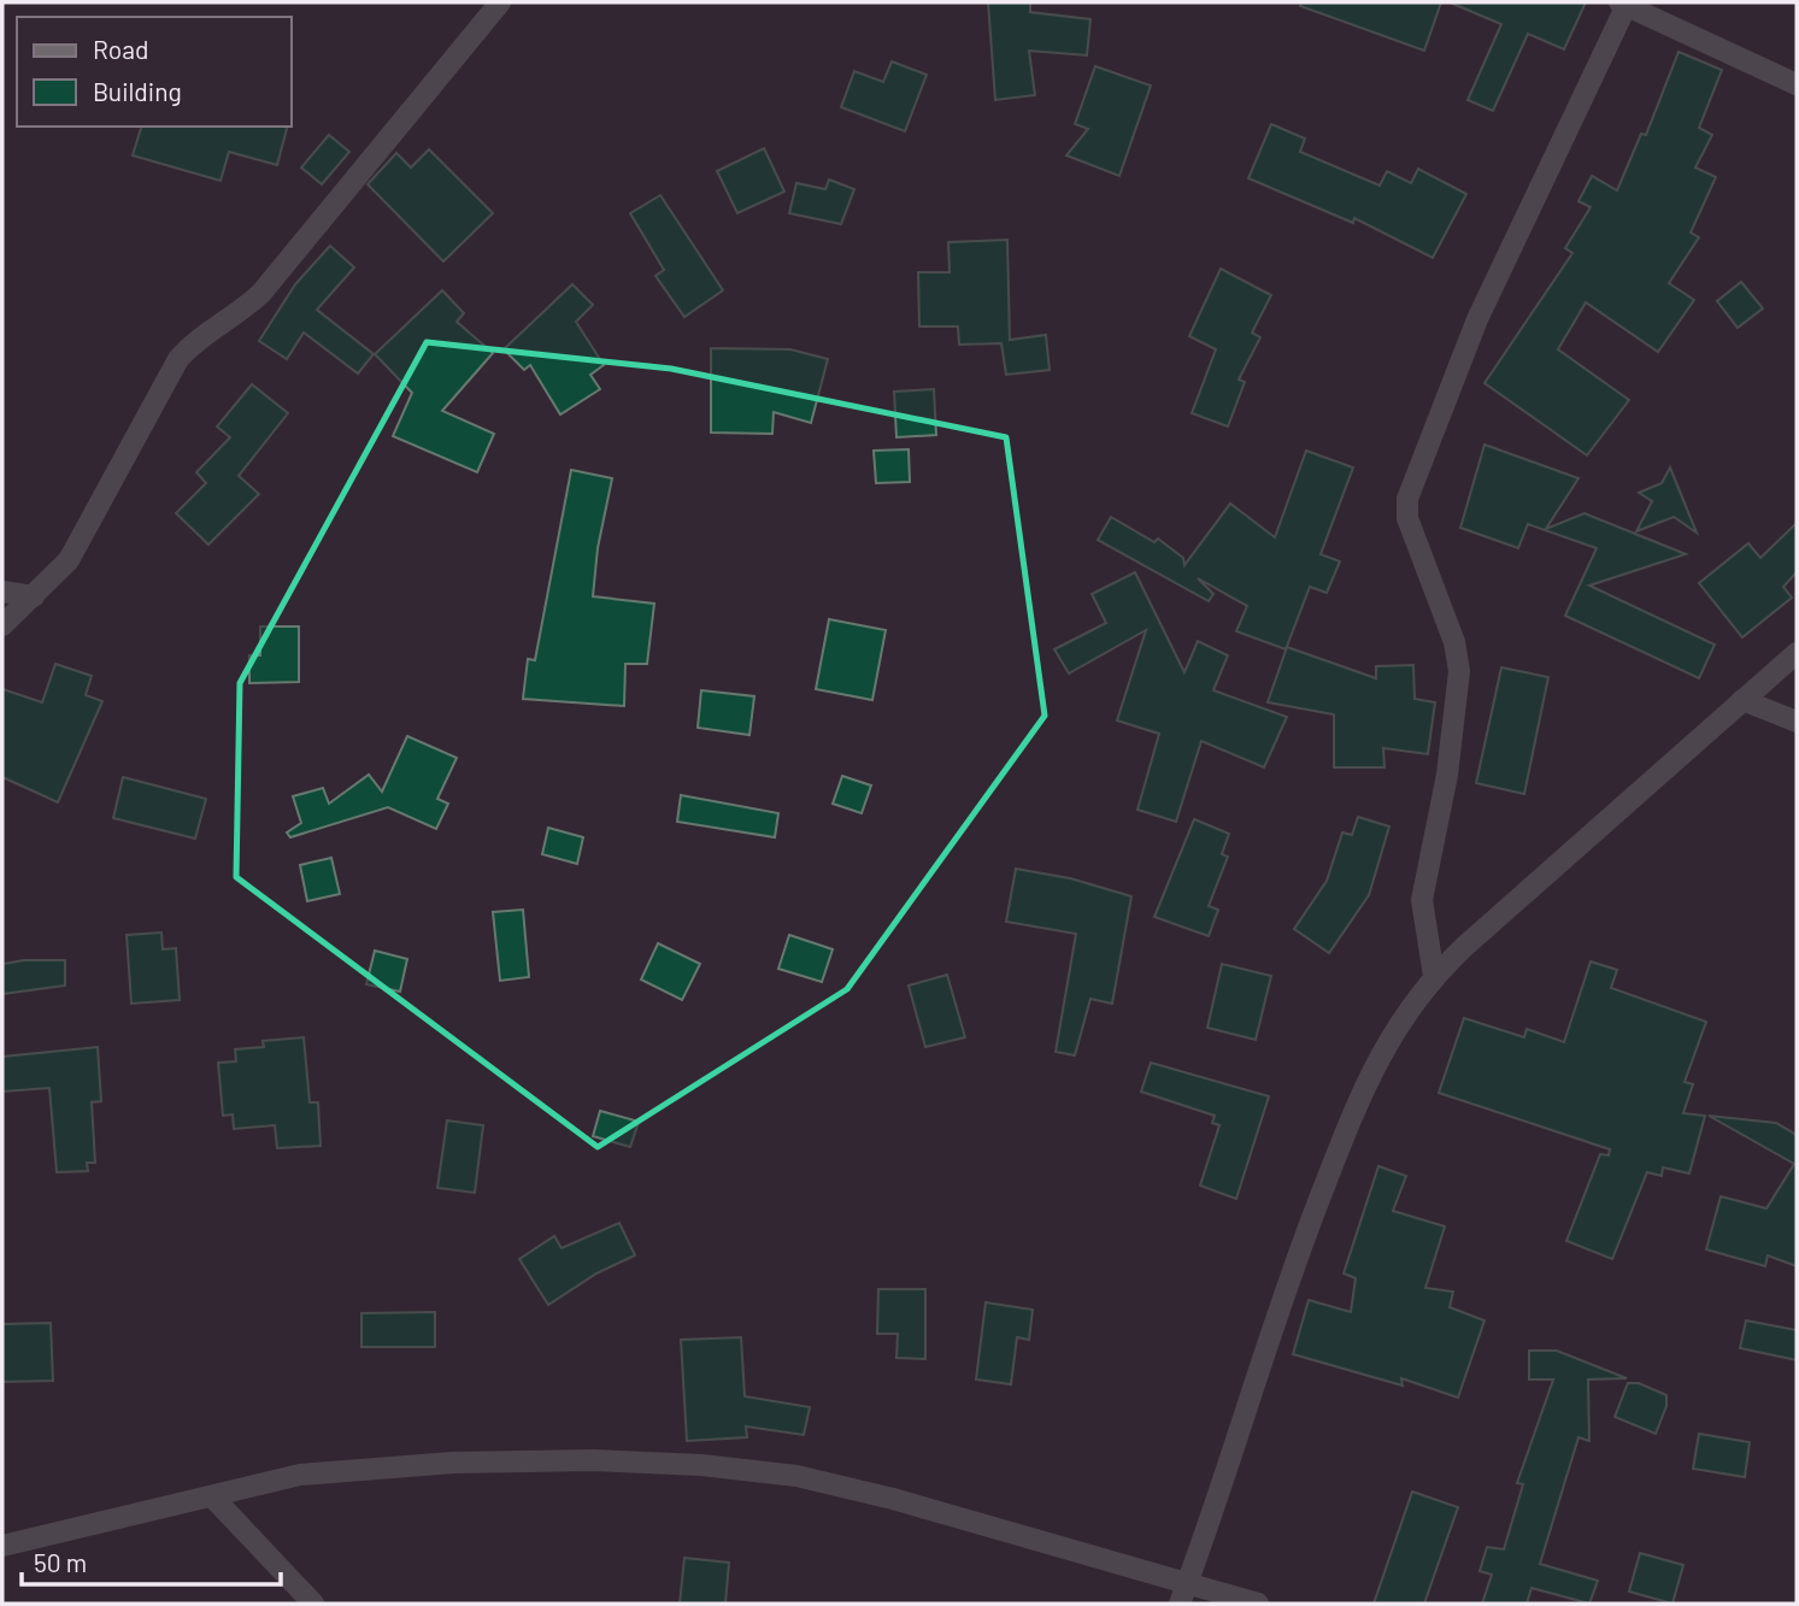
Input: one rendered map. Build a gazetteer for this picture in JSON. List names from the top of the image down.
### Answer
{
  "legend": ["Road", "Building"],
  "scale_bar": "50 m"
}
